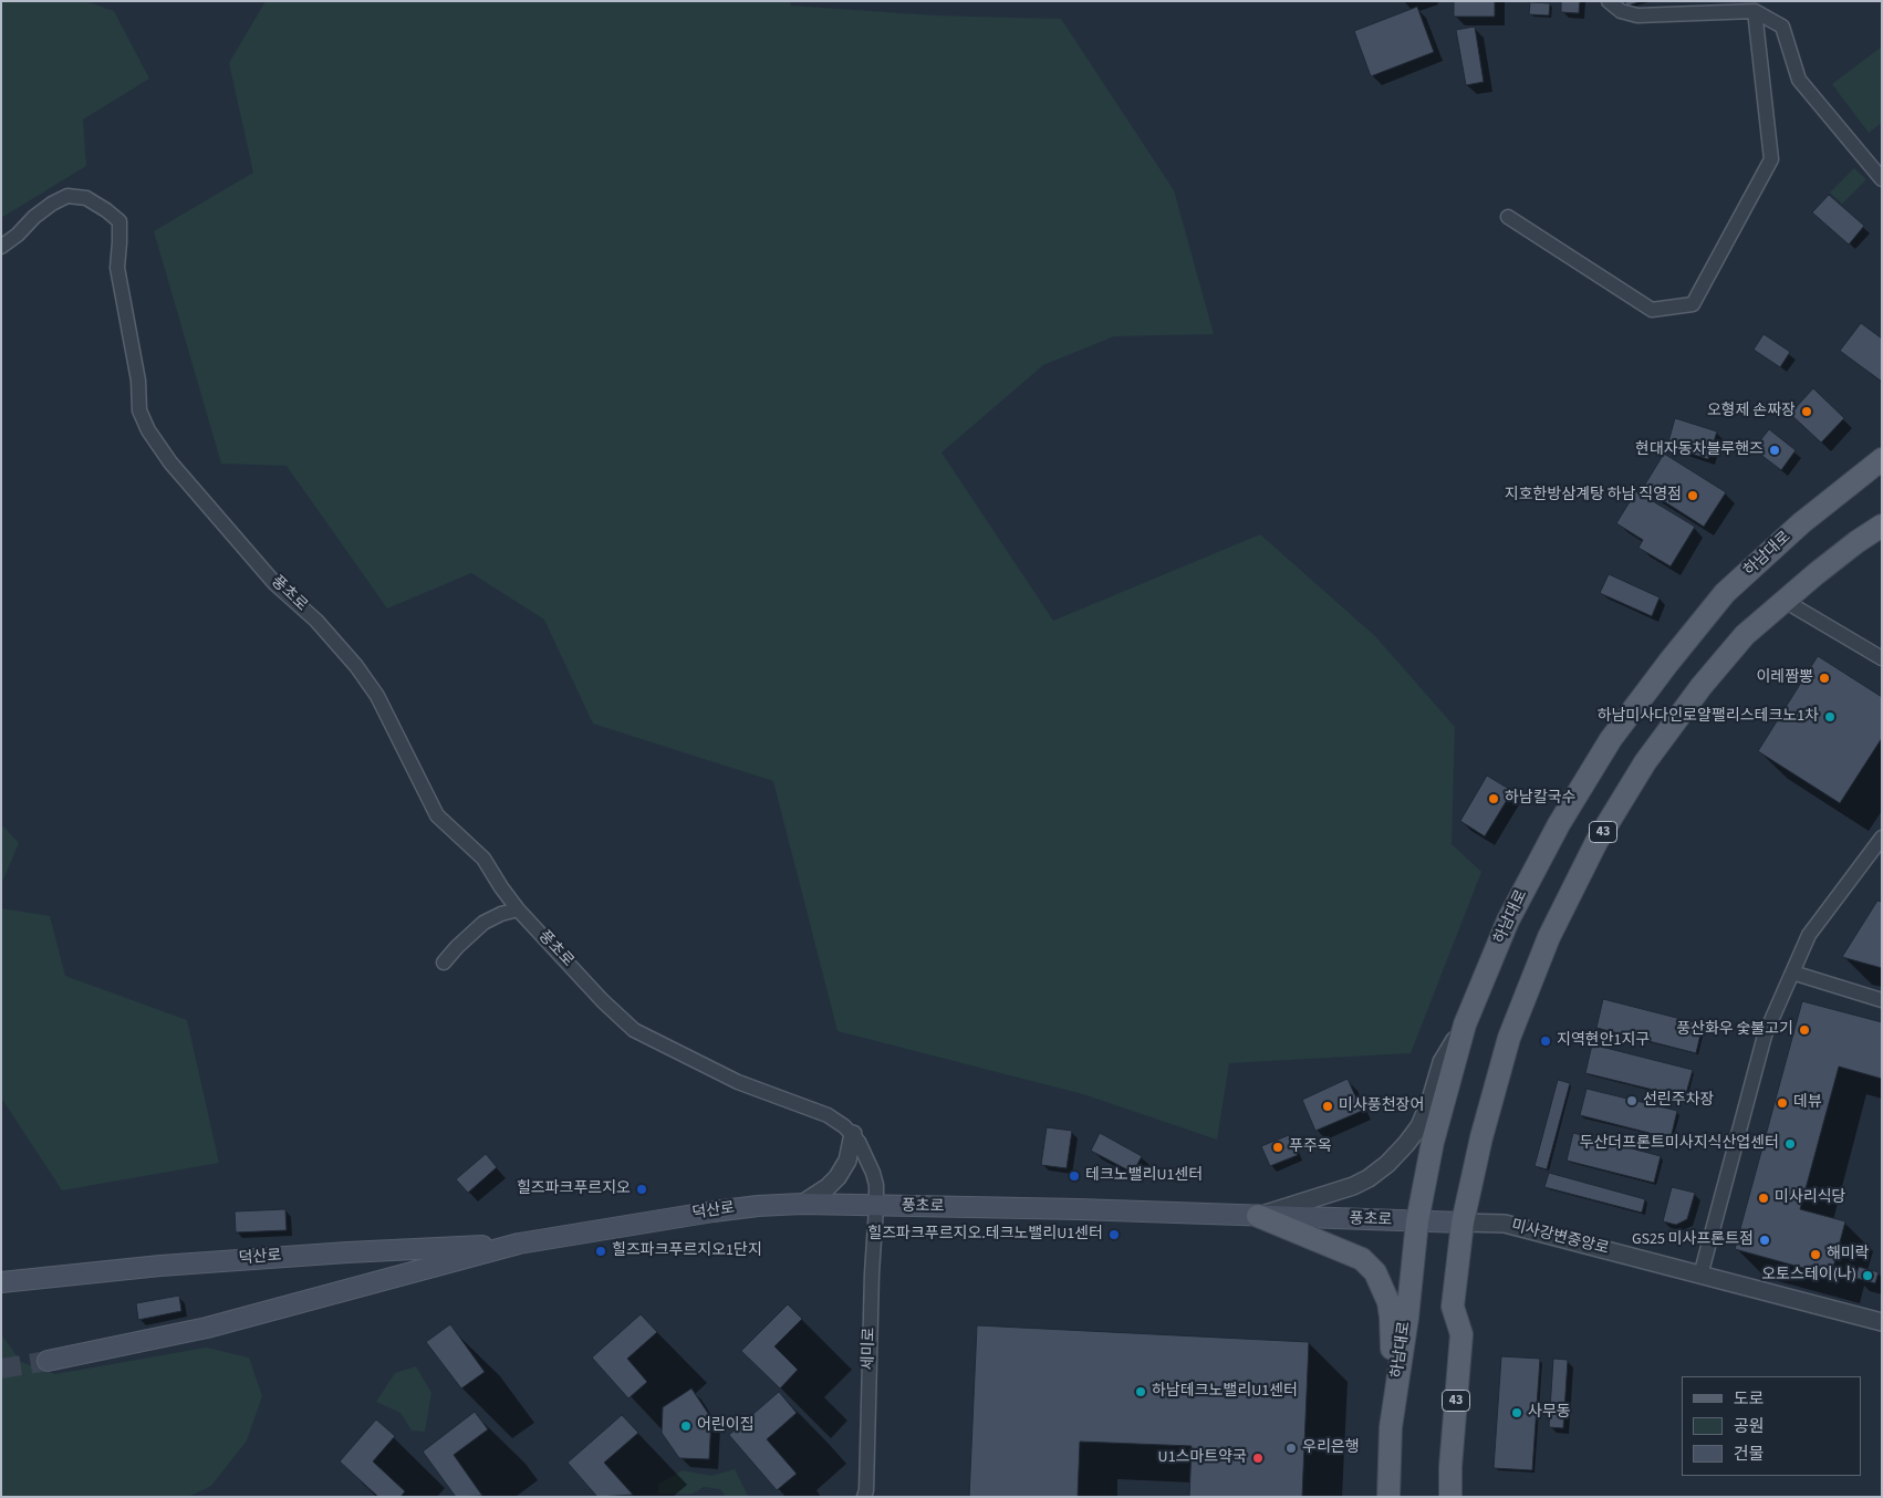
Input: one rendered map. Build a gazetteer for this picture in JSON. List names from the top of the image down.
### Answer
{
  "streets": {
    "main road": [
      "하남대로",
      "풍초로",
      "43",
      "덕산로"
    ],
    "street": ["미사강변중앙로", "세미로"]
  },
  "crossings": [
    ["하남대로", "풍초로"],
    ["풍초로", "43"],
    ["풍초로", "덕산로"],
    ["풍초로", "미사강변중앙로"],
    ["풍초로", "세미로"],
    ["43", "미사강변중앙로"],
    ["덕산로", "세미로"]
  ],
  "places": [
    "오형제 손짜장",
    "현대자동차블루핸즈",
    "지호한방삼계탕 하남 직영점",
    "이레짬뽕",
    "하남미사다인로얄팰리스테크노1차",
    "하남칼국수",
    "풍산화우 숯불고기",
    "지역현안1지구",
    "선린주차장",
    "데뷰",
    "미사풍천장어",
    "두산더프론트미사지식산업센터",
    "푸주옥",
    "테크노밸리U1센터",
    "힐즈파크푸르지오",
    "미사리식당",
    "힐즈파크푸르지오.테크노밸리U1센터",
    "GS25 미사프론트점",
    "힐즈파크푸르지오1단지",
    "해미락",
    "오토스테이(나)",
    "하남테크노밸리U1센터",
    "사무동",
    "어린이집",
    "우리은행",
    "U1스마트약국"
  ],
  "legend": ["도로", "공원", "건물"]
}
